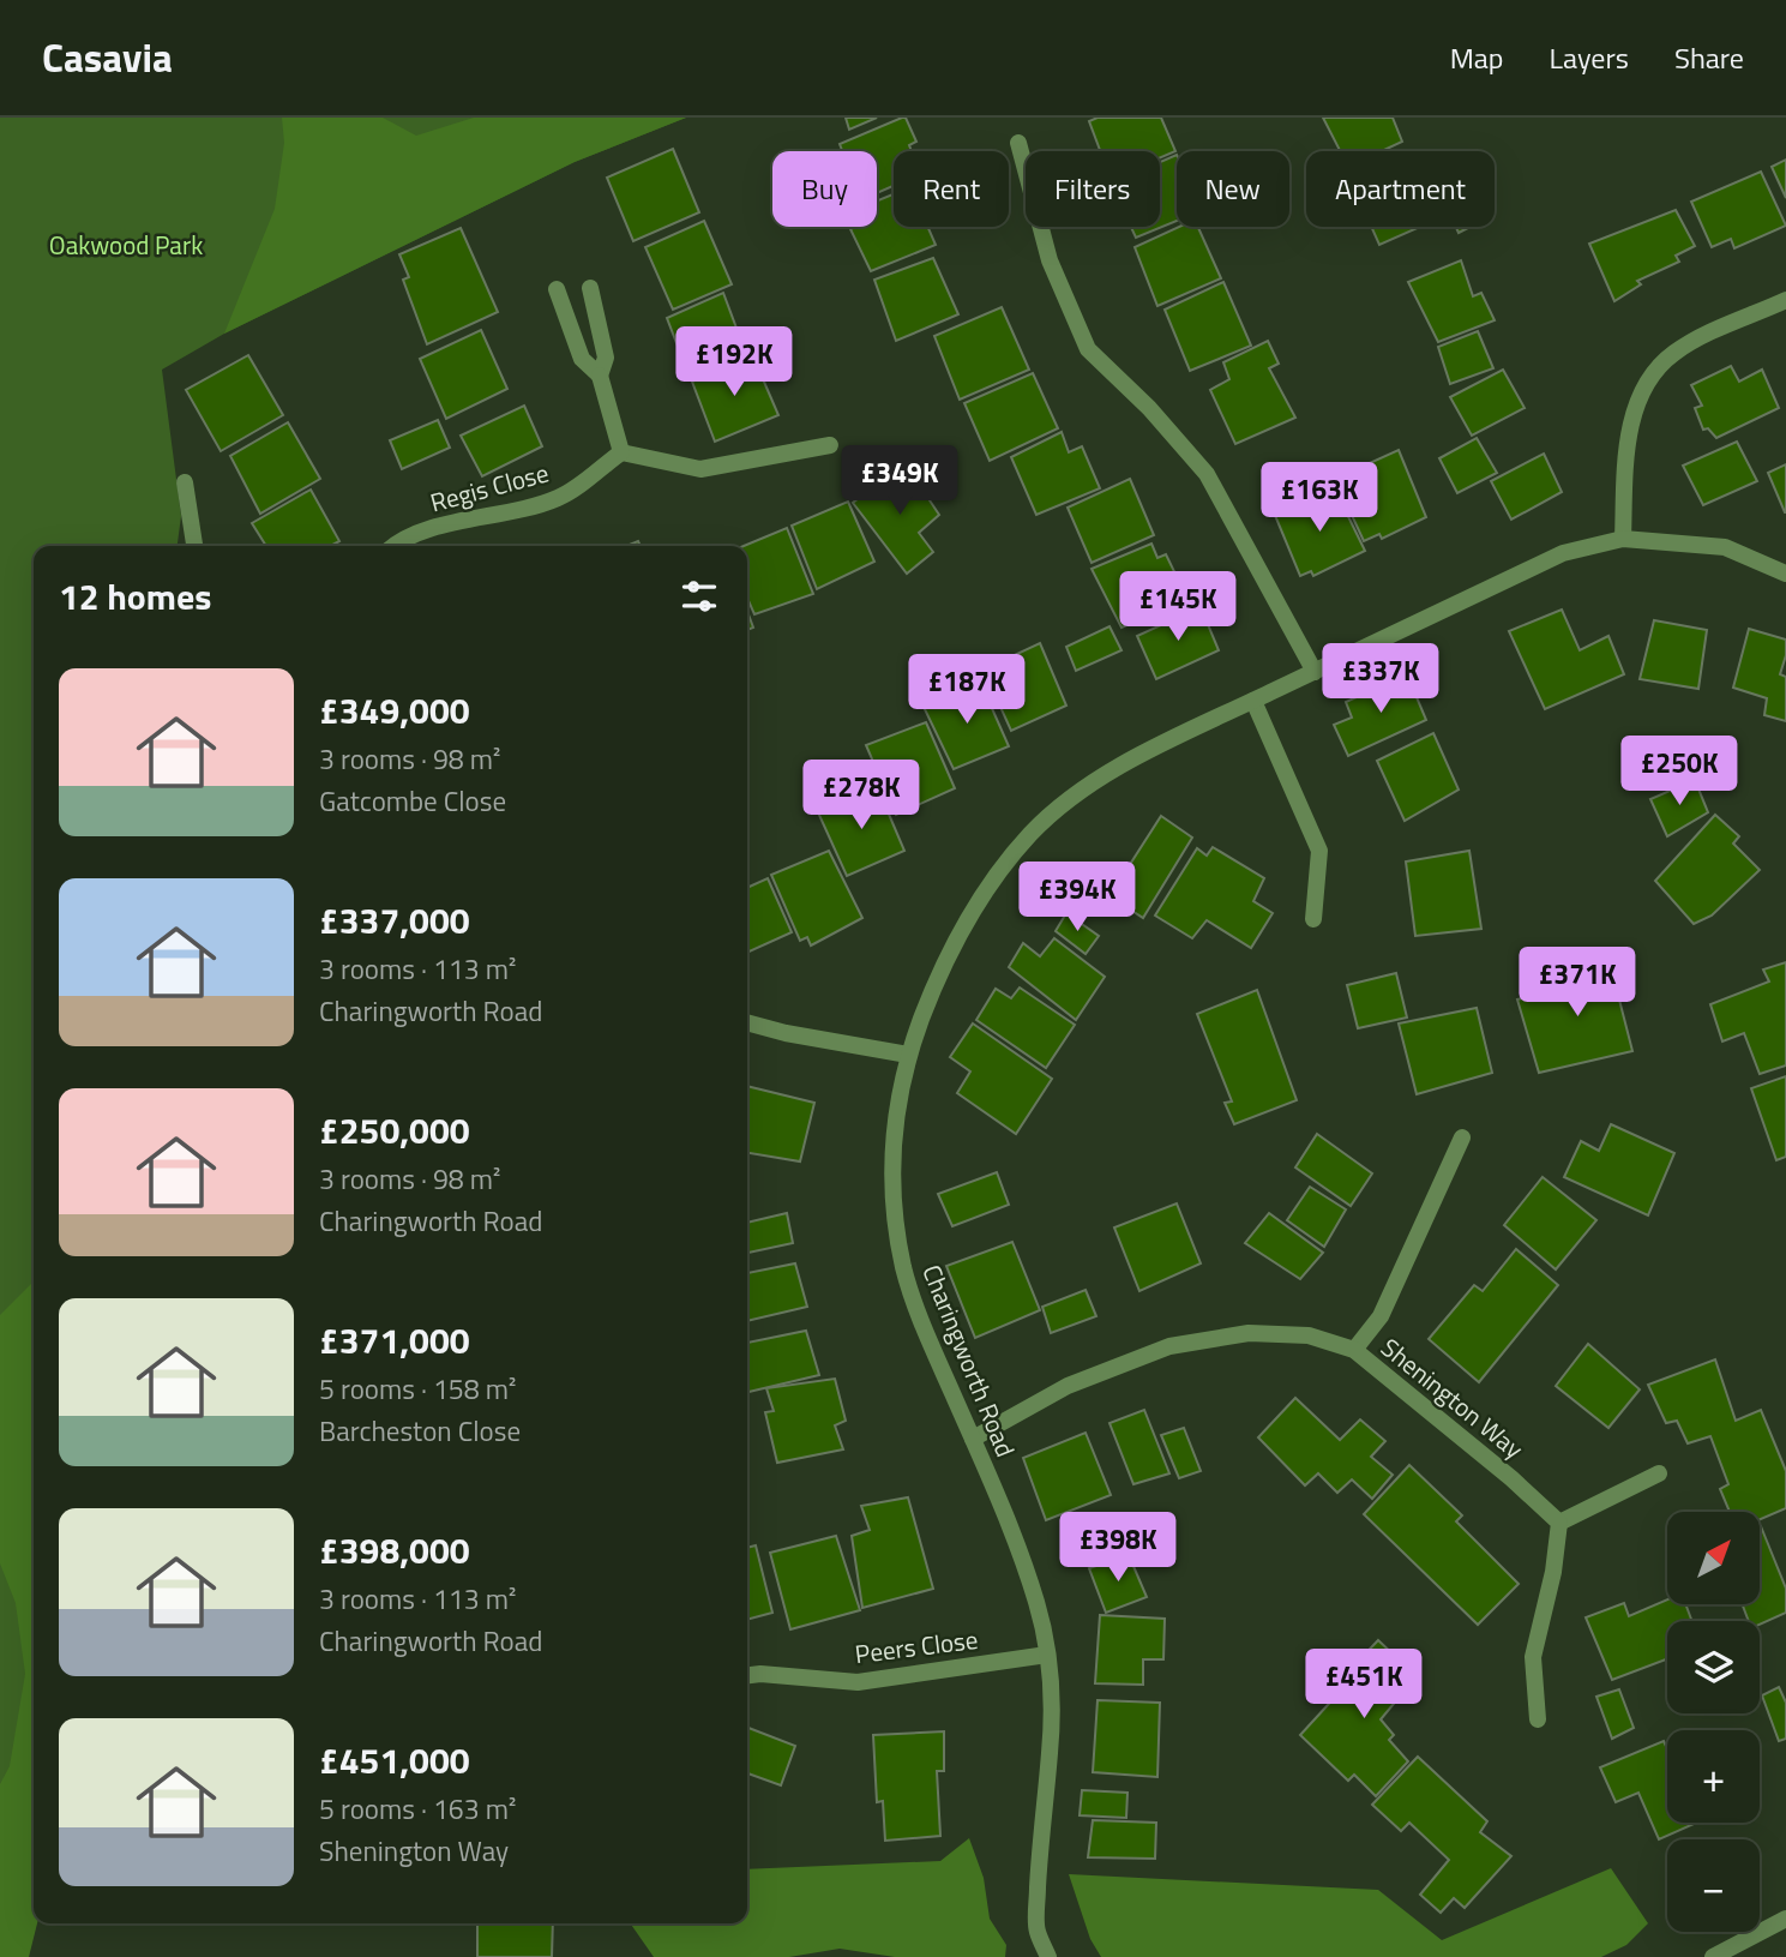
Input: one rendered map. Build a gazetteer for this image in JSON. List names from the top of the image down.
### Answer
{
  "streets": {
    "street": [
      "Regis Close",
      "Charingworth Road",
      "Shenington Way",
      "Peers Close"
    ]
  },
  "crossings": [
    ["Charingworth Road", "Shenington Way"],
    ["Charingworth Road", "Peers Close"]
  ],
  "parks": ["Oakwood Park"],
  "north": "top right",
  "page": {
    "header": "Casavia",
    "nav": ["Map", "Layers", "Share"],
    "chip": [
      "Buy",
      "Rent",
      "Filters",
      "New",
      "Apartment"
    ],
    "price": [
      "£192K",
      "£349K",
      "£163K",
      "£145K",
      "£337K",
      "£187K",
      "£250K",
      "£278K",
      "£394K",
      "£371K",
      "£398K",
      "£451K"
    ],
    "heading": "12 homes",
    "list": [
      {
        "name": "£349,000",
        "note": "3 rooms · 98 m² · Gatcombe Close"
      },
      {
        "name": "£337,000",
        "note": "3 rooms · 113 m² · Charingworth Road"
      },
      {
        "name": "£250,000",
        "note": "3 rooms · 98 m² · Charingworth Road"
      },
      {
        "name": "£371,000",
        "note": "5 rooms · 158 m² · Barcheston Close"
      },
      {
        "name": "£398,000",
        "note": "3 rooms · 113 m² · Charingworth Road"
      },
      {
        "name": "£451,000",
        "note": "5 rooms · 163 m² · Shenington Way"
      }
    ],
    "map_buttons": ["+", "−"]
  }
}
